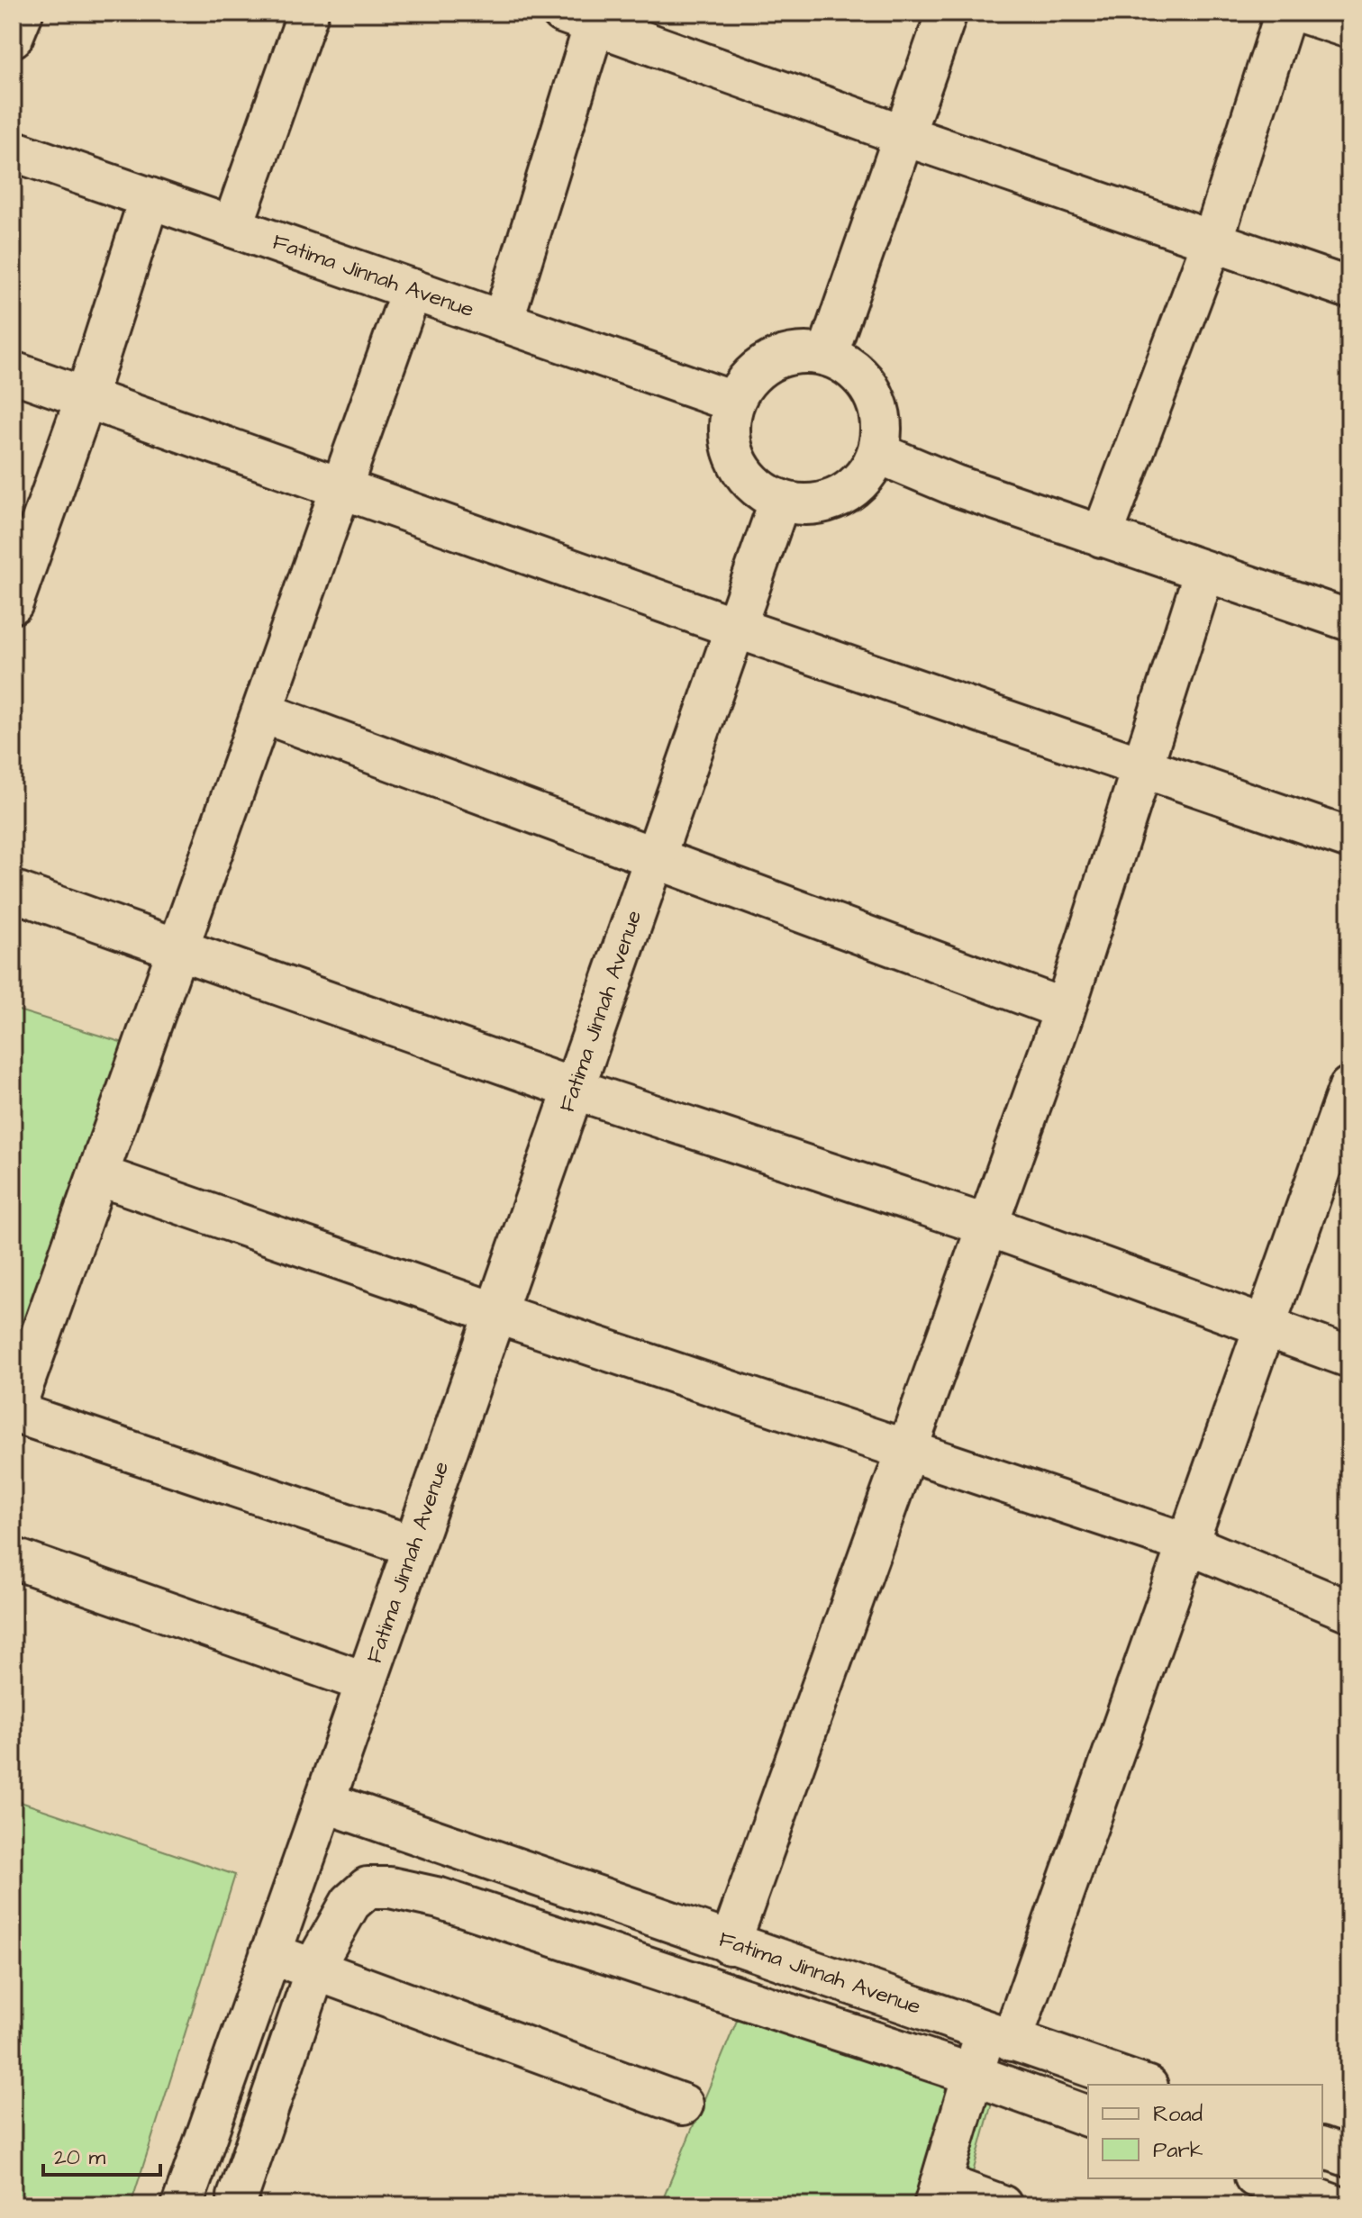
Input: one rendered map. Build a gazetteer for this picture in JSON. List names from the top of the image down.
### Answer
{
  "streets": {
    "street": ["Fatima Jinnah Avenue"]
  },
  "legend": ["Road", "Park"],
  "scale_bar": "20 m"
}
